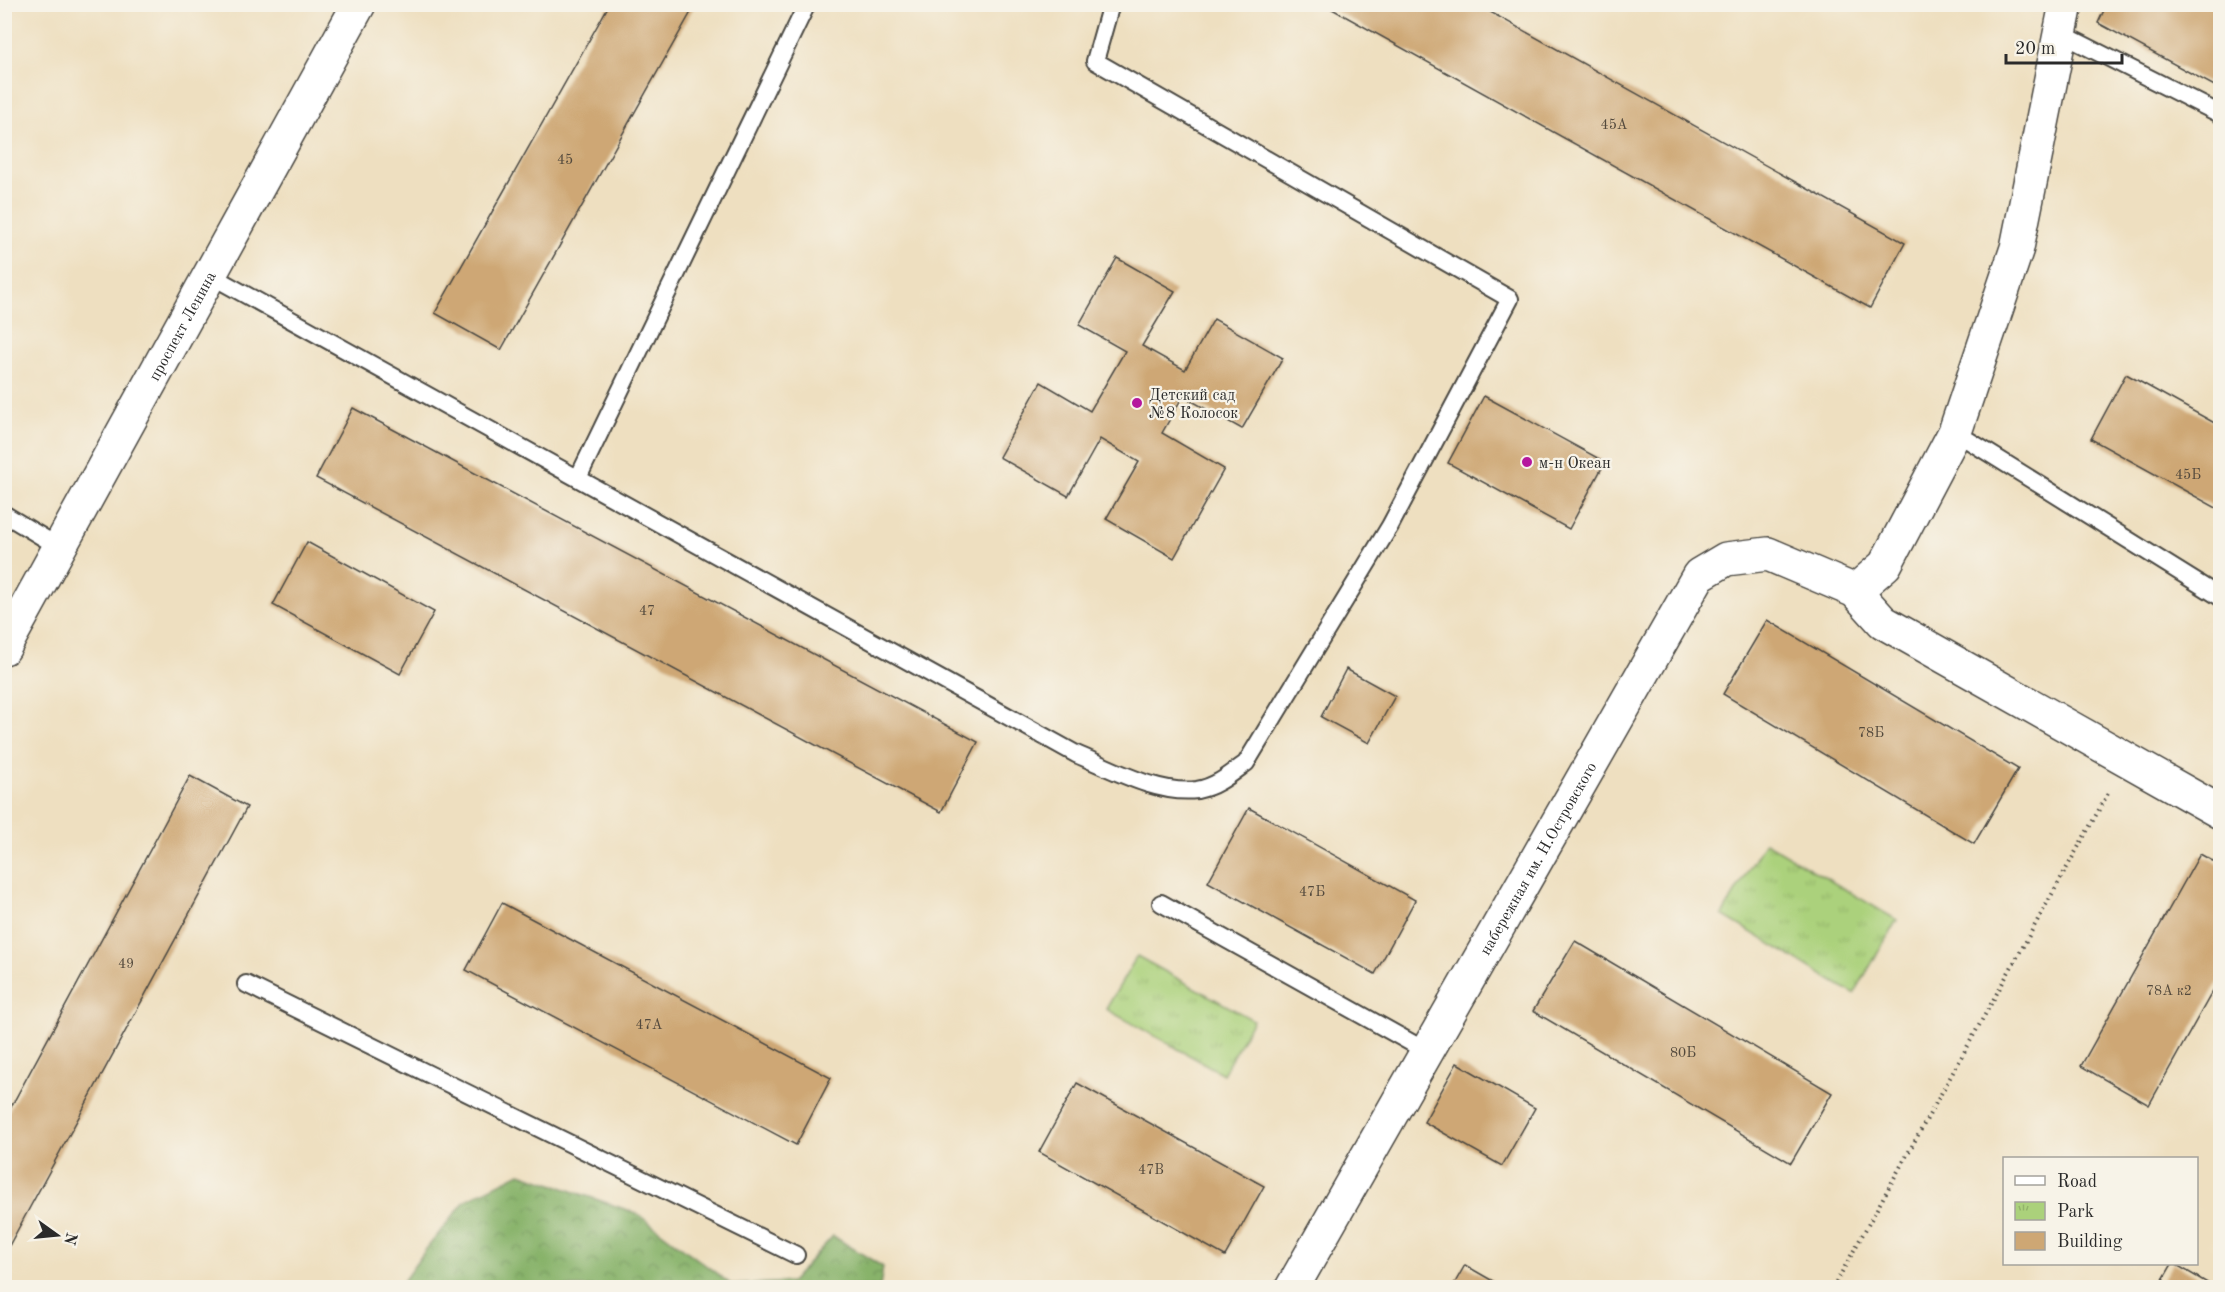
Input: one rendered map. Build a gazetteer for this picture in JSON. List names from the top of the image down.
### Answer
{
  "streets": {
    "street": ["проспект Ленина", "набережная им. Н.Островского"]
  },
  "places": ["Детский сад №8 Колосок", "м-н Океан"],
  "house_numbers": [
    "45А",
    "45",
    "45Б",
    "47",
    "78Б",
    "47Б",
    "49",
    "78А к2",
    "47А",
    "80Б",
    "47В"
  ],
  "legend": ["Road", "Park", "Building"],
  "scale_bar": "20 m",
  "north": "right"
}
